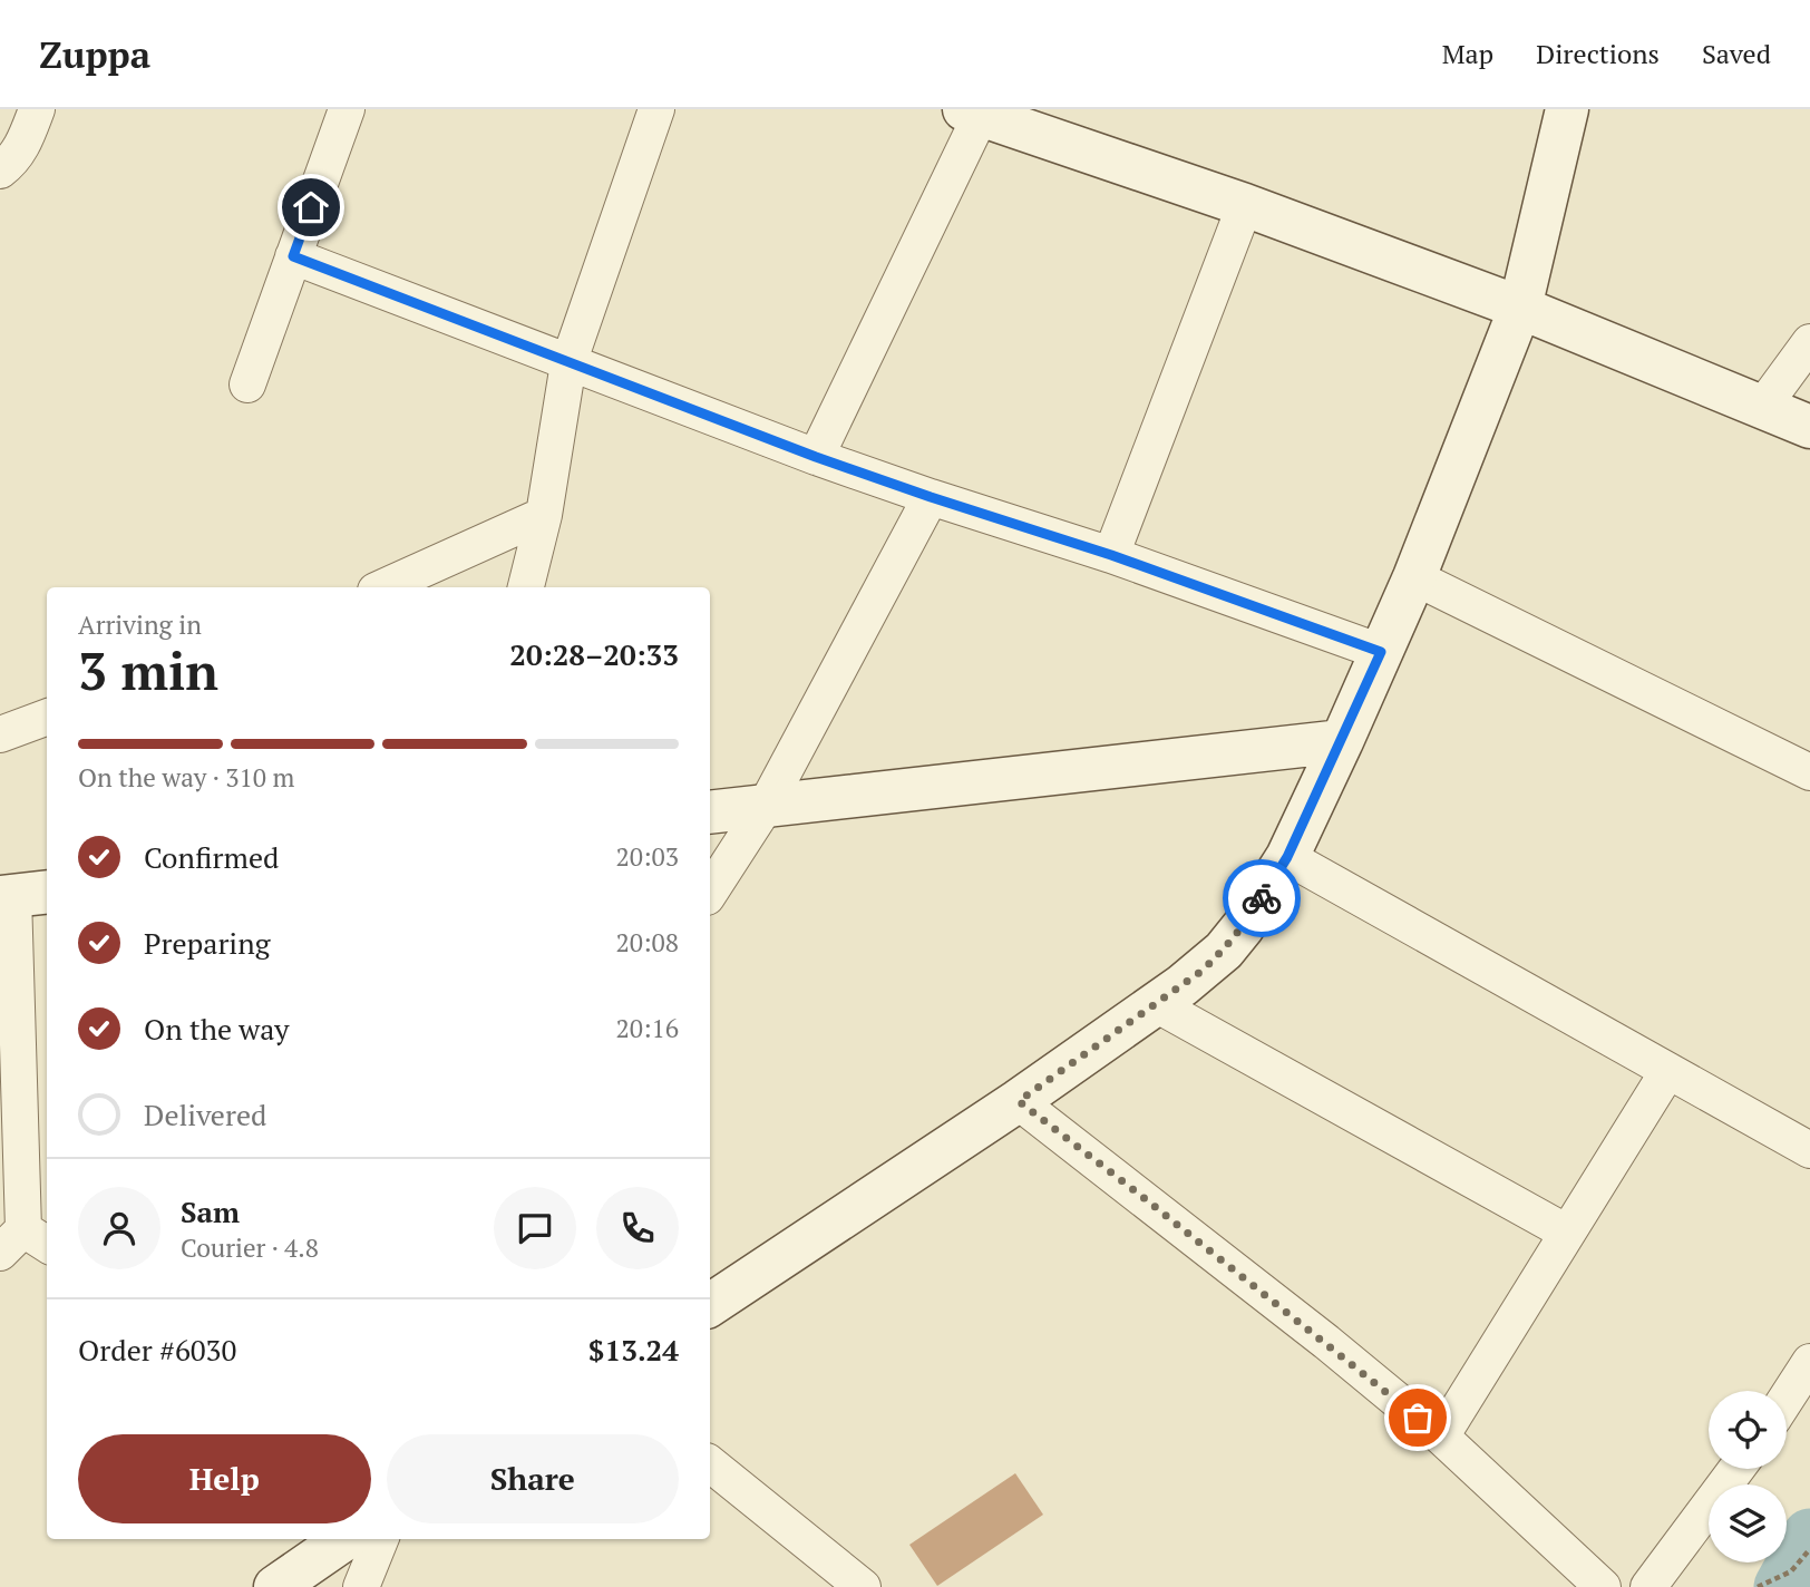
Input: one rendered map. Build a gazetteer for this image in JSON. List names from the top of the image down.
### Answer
{
  "page": {
    "header": "Zuppa",
    "nav": ["Map", "Directions", "Saved"],
    "heading": ["3 min", "Arriving in", "20:28–20:33"],
    "panel": [
      "Sam",
      "Courier · 4.8",
      "Order #6030",
      "$13.24"
    ],
    "bar": "On the way · 310 m",
    "list": [
      ["Confirmed", "20:03"],
      ["Preparing", "20:08"],
      ["On the way", "20:16"],
      "Delivered"
    ],
    "buttons": ["Help", "Share"]
  }
}
